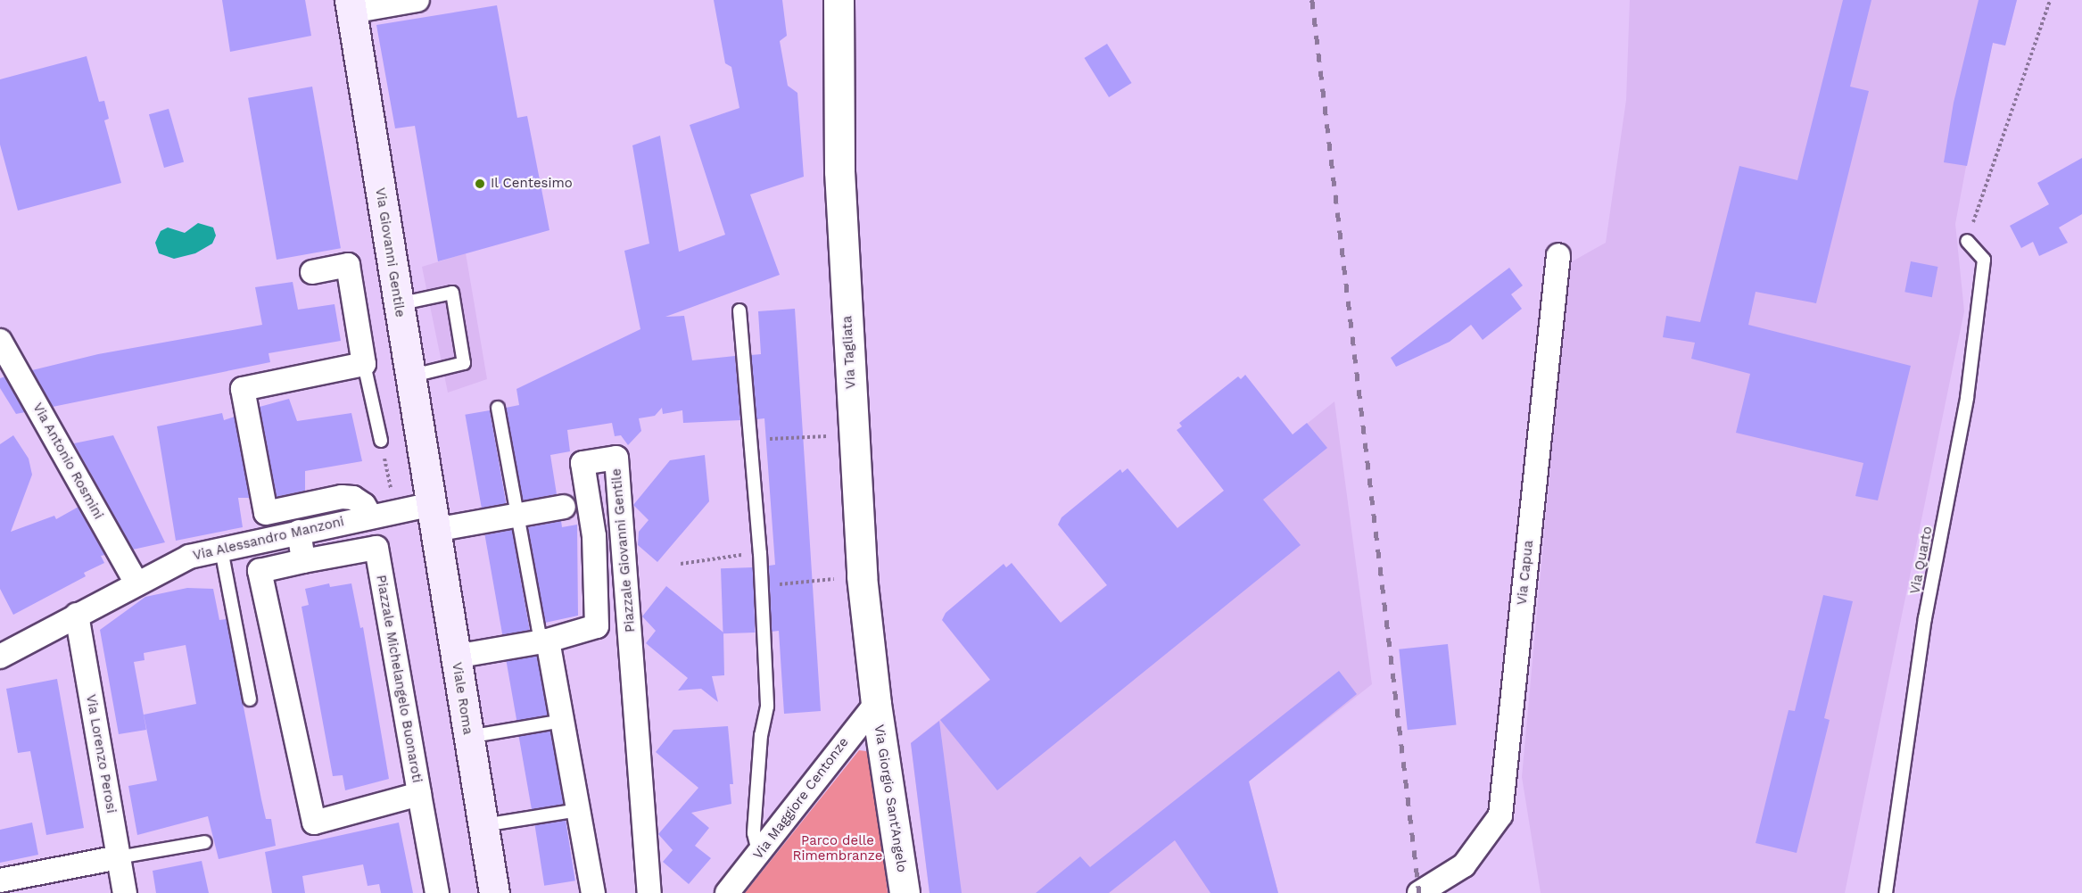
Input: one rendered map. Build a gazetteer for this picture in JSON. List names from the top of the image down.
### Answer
{
  "streets": {
    "main road": ["Via Giovanni Gentile", "Viale Roma"],
    "street": [
      "Via Tagliata",
      "Via Antonio Rosmini",
      "Via Alessandro Manzoni",
      "Piazzale Giovanni Gentile",
      "Via Capua",
      "Piazzale Michelangelo Buonaroti",
      "Via Lorenzo Perosi",
      "Via Maggiore Centonze",
      "Via Giorgio Sant'Angelo"
    ],
    "lane": ["Via Quarto"]
  },
  "crossings": [
    ["Via Giovanni Gentile", "Via Alessandro Manzoni"],
    ["Via Giovanni Gentile", "Viale Roma"],
    ["Via Tagliata", "Via Maggiore Centonze"],
    ["Via Tagliata", "Via Giorgio Sant'Angelo"],
    ["Via Antonio Rosmini", "Via Alessandro Manzoni"],
    ["Via Alessandro Manzoni", "Viale Roma"],
    ["Via Alessandro Manzoni", "Via Lorenzo Perosi"],
    ["Piazzale Giovanni Gentile", "Viale Roma"],
    ["Via Maggiore Centonze", "Via Giorgio Sant'Angelo"]
  ],
  "parks": ["Parco delle Rimembranze"],
  "places": ["Il Centesimo"]
}
